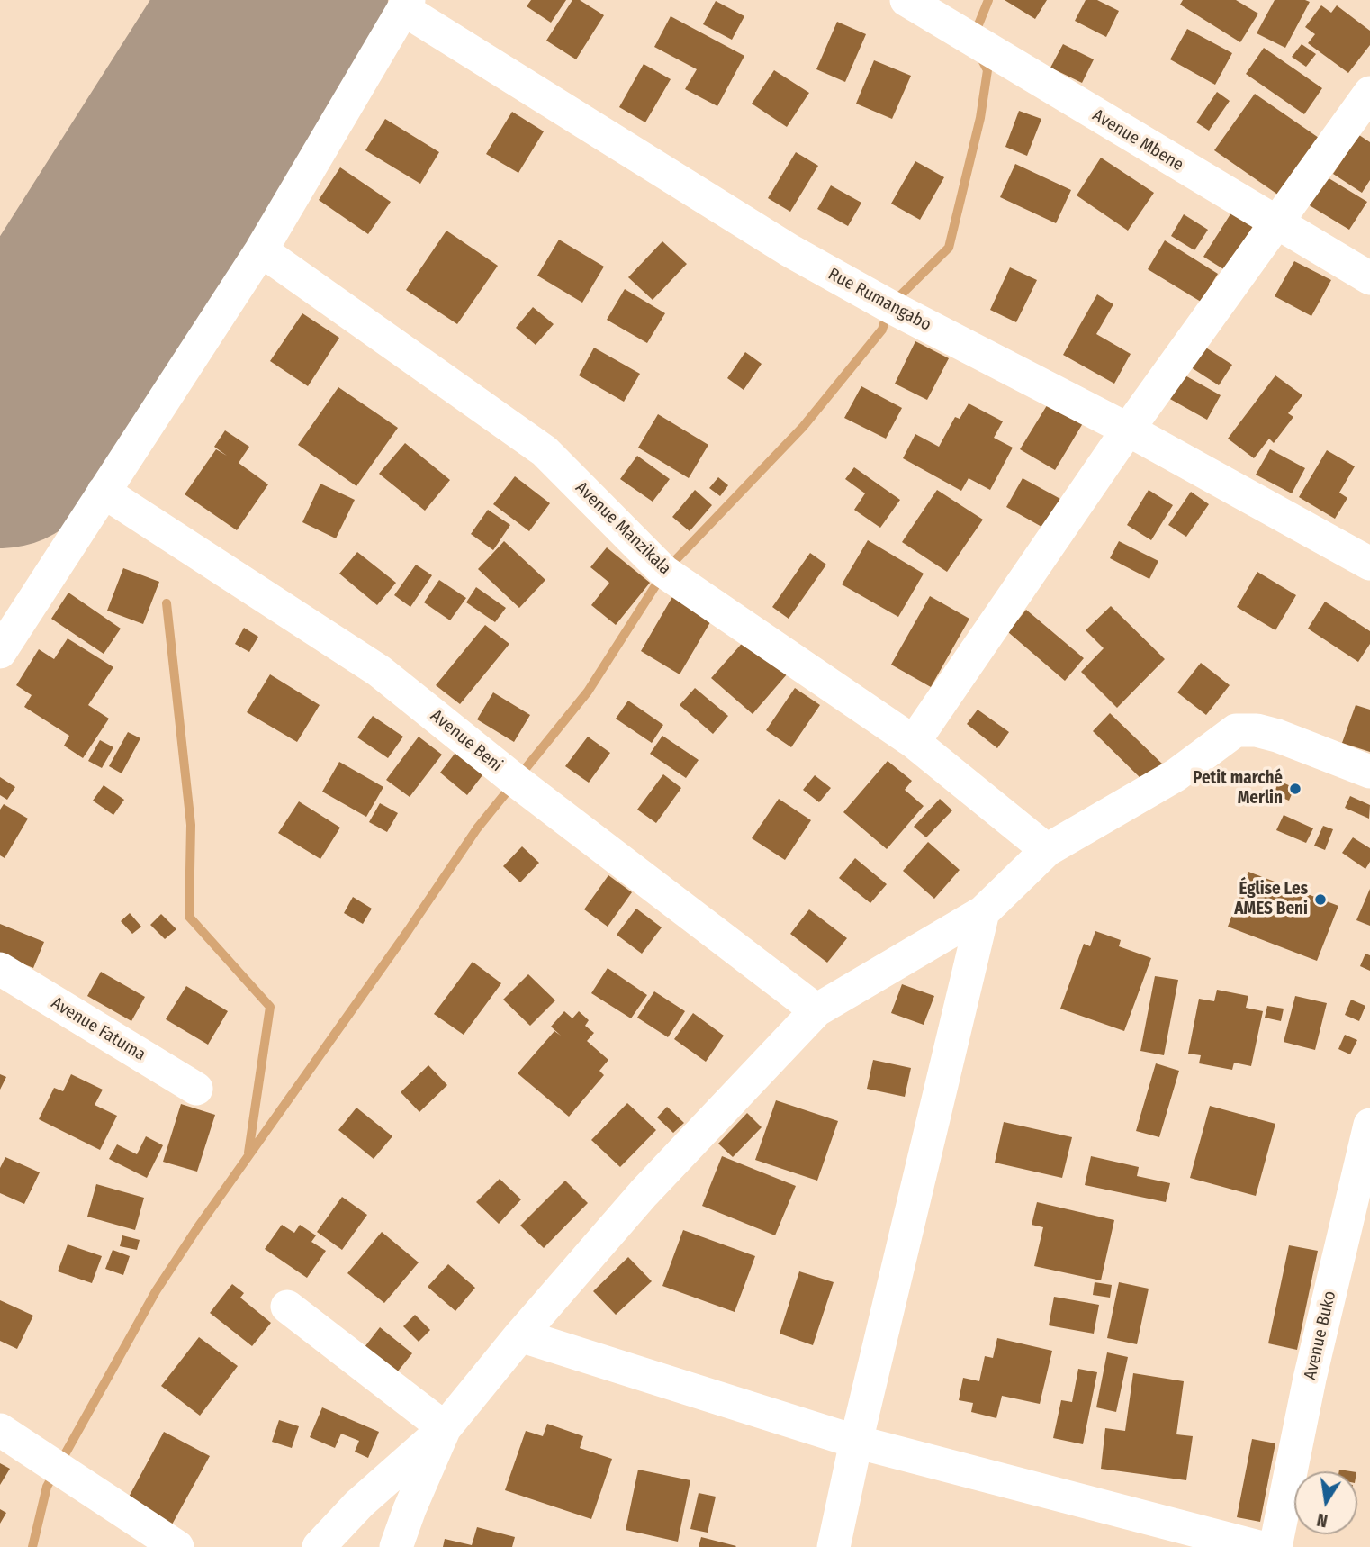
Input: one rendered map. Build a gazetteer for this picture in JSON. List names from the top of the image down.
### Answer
{
  "streets": {
    "street": [
      "Avenue Mbene",
      "Rue Rumangabo",
      "Avenue Manzikala",
      "Avenue Beni",
      "Avenue Fatuma",
      "Avenue Buko"
    ]
  },
  "places": ["Petit marché Merlin", "Église Les AMES Beni"],
  "north": "bottom"
}
